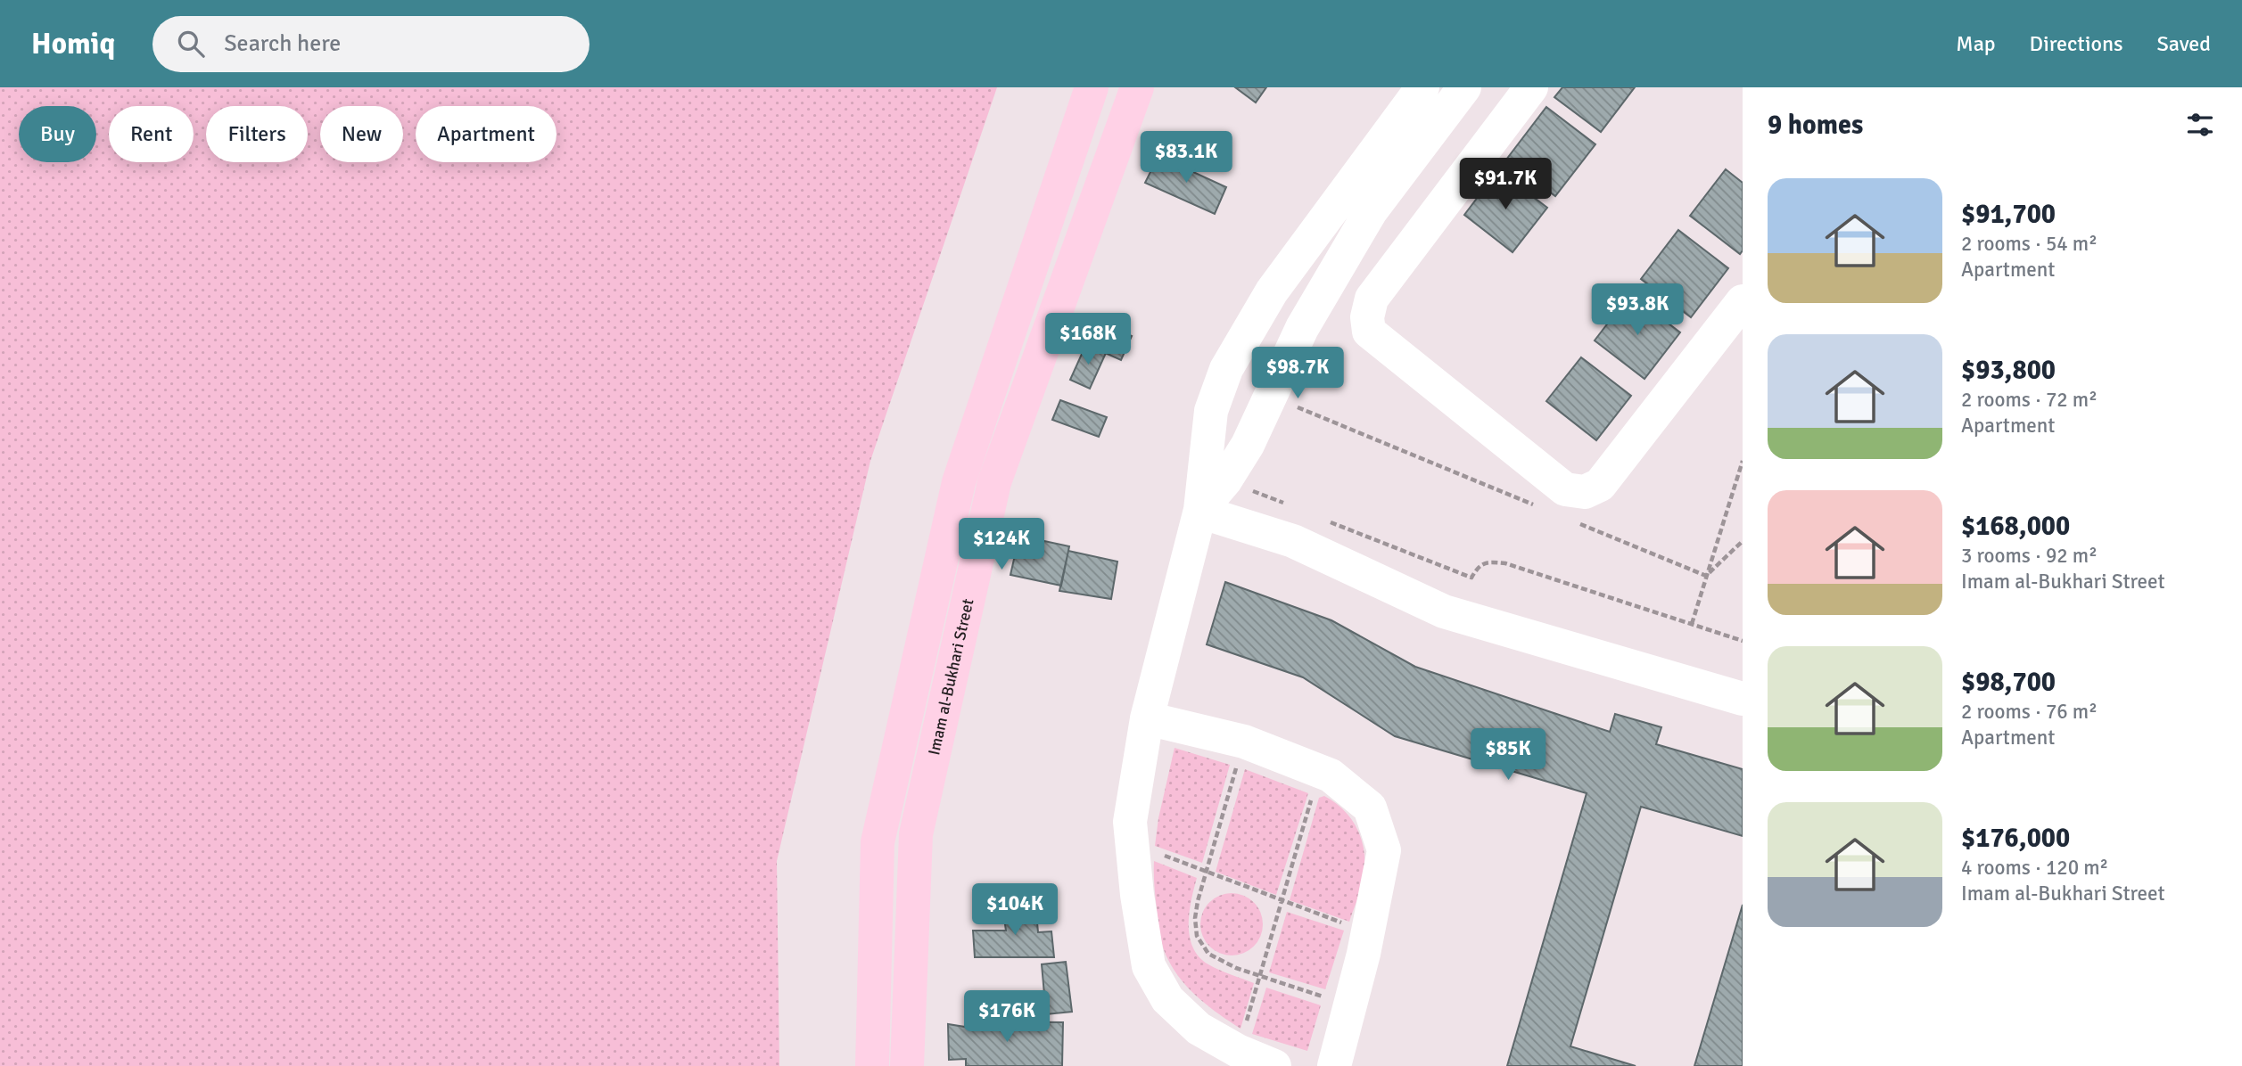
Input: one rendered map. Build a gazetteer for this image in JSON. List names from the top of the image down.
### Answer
{
  "streets": {
    "main road": ["Imam al-Bukhari Street"]
  },
  "page": {
    "header": "Homiq",
    "search": "Search here",
    "nav": ["Map", "Directions", "Saved"],
    "heading": "9 homes",
    "chip": [
      "Buy",
      "Rent",
      "Filters",
      "New",
      "Apartment"
    ],
    "price": [
      "$83.1K",
      "$91.7K",
      "$93.8K",
      "$168K",
      "$98.7K",
      "$124K",
      "$85K",
      "$104K",
      "$176K"
    ],
    "list": [
      {
        "name": "$91,700",
        "note": "2 rooms · 54 m² · Apartment"
      },
      {
        "name": "$93,800",
        "note": "2 rooms · 72 m² · Apartment"
      },
      {
        "name": "$168,000",
        "note": "3 rooms · 92 m² · Imam al-Bukhari Street"
      },
      {
        "name": "$98,700",
        "note": "2 rooms · 76 m² · Apartment"
      },
      {
        "name": "$176,000",
        "note": "4 rooms · 120 m² · Imam al-Bukhari Street"
      }
    ]
  }
}
